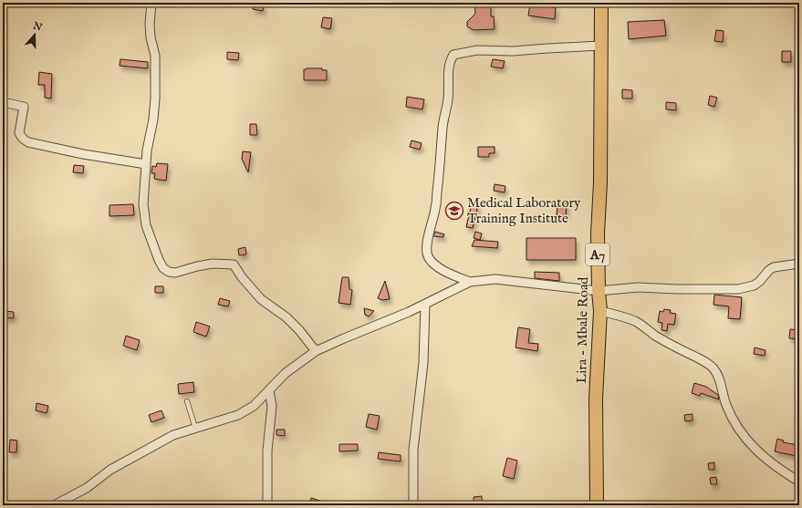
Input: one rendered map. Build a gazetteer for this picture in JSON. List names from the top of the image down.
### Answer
{
  "streets": {
    "main road": ["A7", "Lira - Mbale Road"]
  },
  "places": {
    "school or university": ["Medical Laboratory Training Institute"]
  },
  "north": "top"
}
